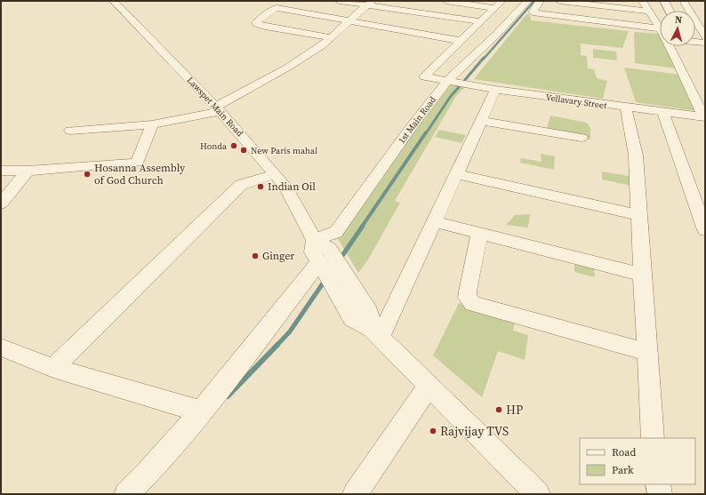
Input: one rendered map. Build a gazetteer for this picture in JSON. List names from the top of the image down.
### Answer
{
  "streets": {
    "street": ["Vellavary Street", "Lawspet Main Road", "1st Main Road"]
  },
  "crossings": [
    ["Vellavary Street", "1st Main Road"],
    ["Lawspet Main Road", "1st Main Road"]
  ],
  "places": [
    "Honda",
    "New Paris mahal",
    "Hosanna Assembly of God Church",
    "Indian Oil",
    "Ginger",
    "HP",
    "Rajvijay TVS"
  ],
  "legend": ["Road", "Park"],
  "north": "top"
}
